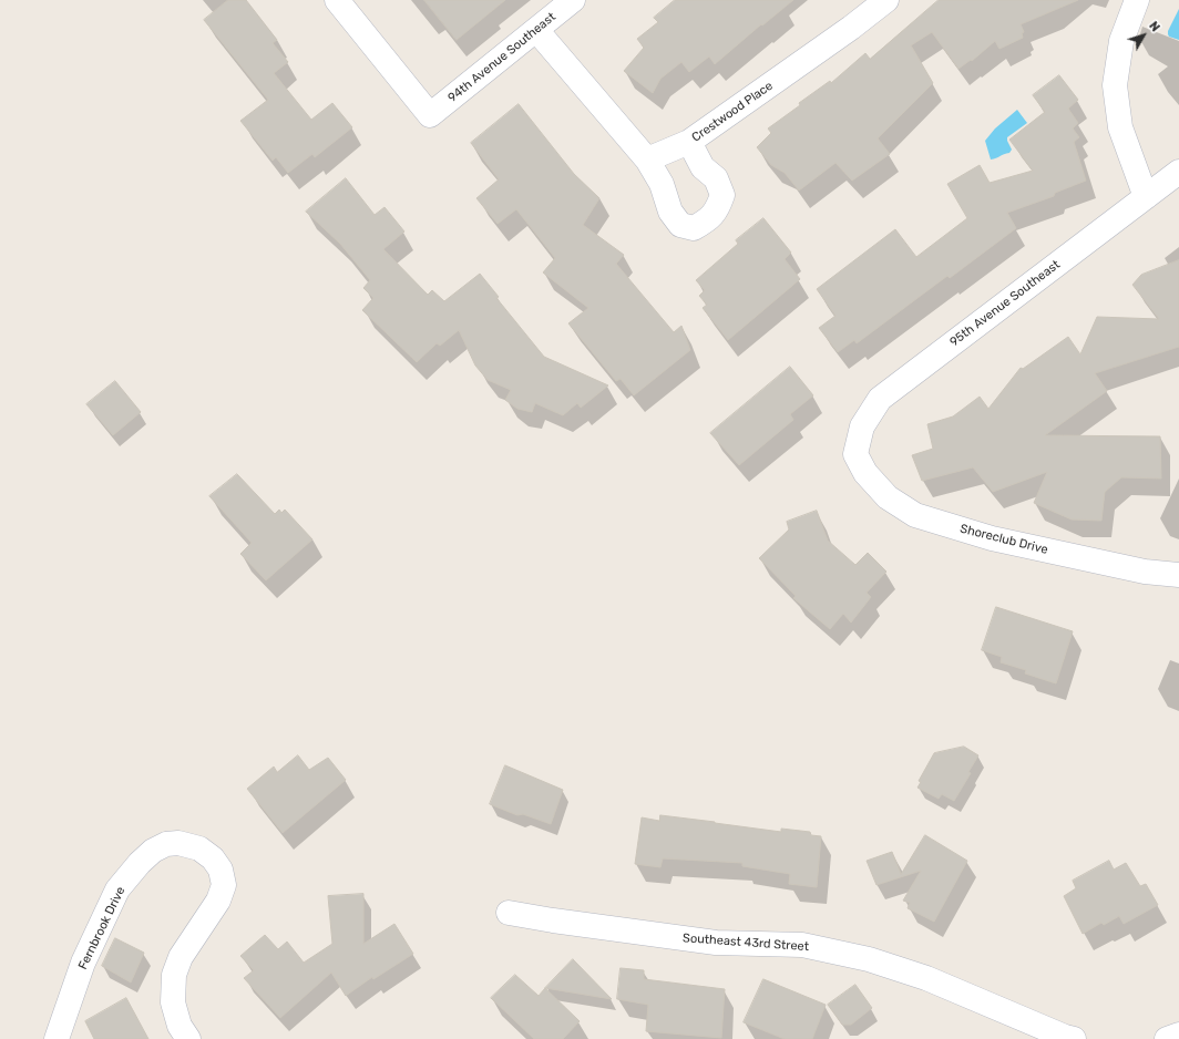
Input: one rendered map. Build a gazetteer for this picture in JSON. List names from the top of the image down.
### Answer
{
  "streets": {
    "street": [
      "94th Avenue Southeast",
      "Crestwood Place",
      "95th Avenue Southeast",
      "Shoreclub Drive",
      "Fernbrook Drive",
      "Southeast 43rd Street"
    ]
  },
  "crossings": [
    ["95th Avenue Southeast", "Shoreclub Drive"]
  ],
  "north": "top right"
}
